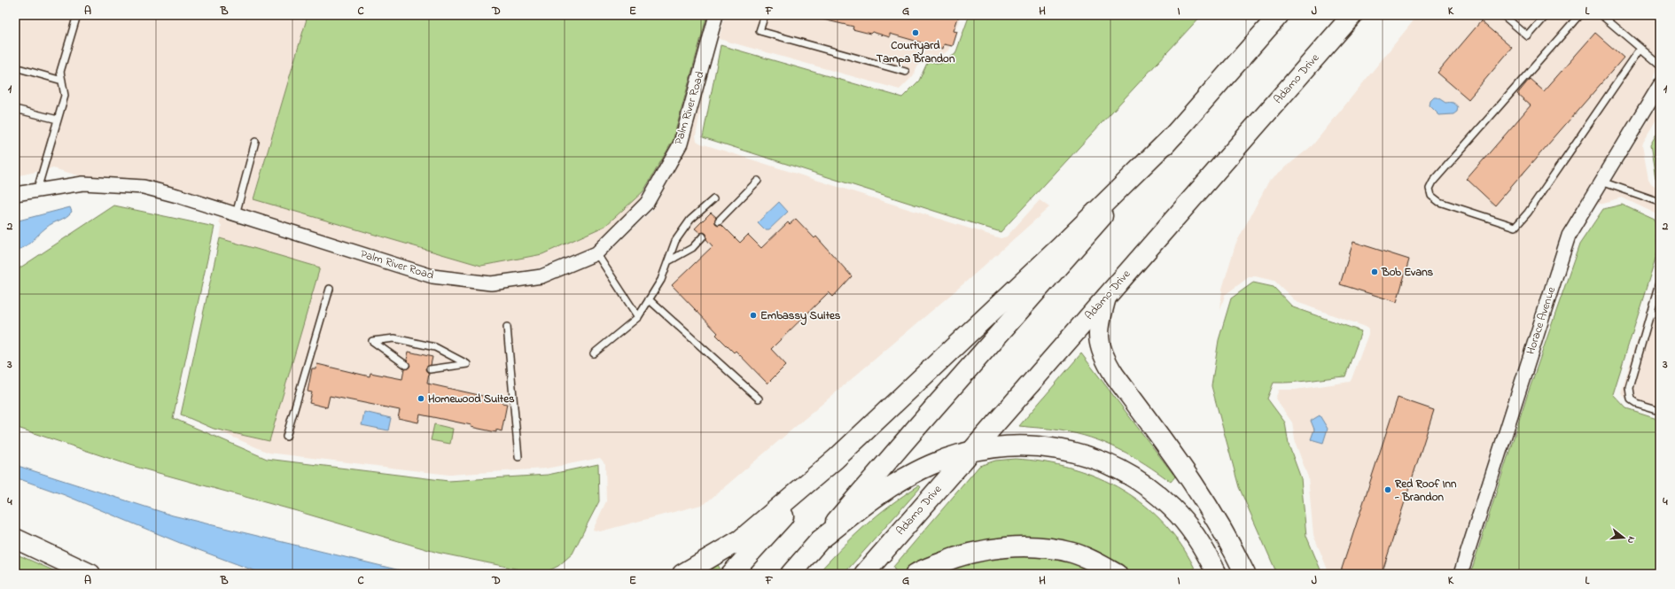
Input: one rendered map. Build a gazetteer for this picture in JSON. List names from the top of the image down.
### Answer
{
  "streets": {
    "main road": ["Adamo Drive"],
    "street": ["Palm River Road", "Horace Avenue"]
  },
  "places": [
    "Courtyard Tampa Brandon",
    "Bob Evans",
    "Embassy Suites",
    "Homewood Suites",
    "Red Roof Inn - Brandon"
  ],
  "north": "right",
  "grid": {
    "columns": [
      "A",
      "B",
      "C",
      "D",
      "E",
      "F",
      "G",
      "H",
      "I",
      "J",
      "K",
      "L"
    ],
    "rows": [
      "1",
      "2",
      "3",
      "4"
    ]
  }
}
